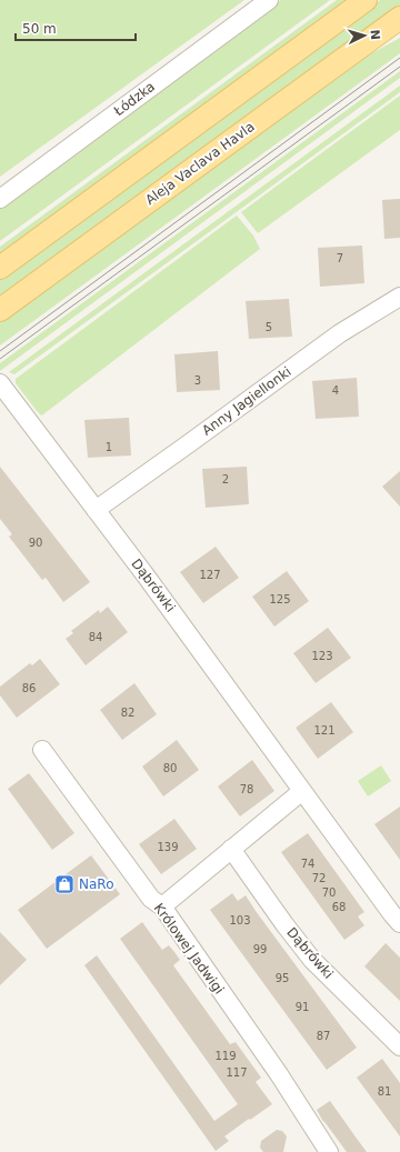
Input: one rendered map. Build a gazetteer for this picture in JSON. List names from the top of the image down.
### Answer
{
  "streets": {
    "main road": ["Aleja Vaclava Havla"],
    "street": [
      "Łódzka",
      "Anny Jagiellonki",
      "Dąbrówki",
      "Królowej Jadwigi"
    ]
  },
  "crossings": [
    ["Anny Jagiellonki", "Dąbrówki"]
  ],
  "places": {
    "shop": ["NaRo"]
  },
  "house_numbers": [
    "7",
    "5",
    "3",
    "4",
    "1",
    "2",
    "90",
    "127",
    "125",
    "84",
    "123",
    "86",
    "82",
    "121",
    "80",
    "78",
    "139",
    "74",
    "72",
    "70",
    "68",
    "103",
    "99",
    "95",
    "91",
    "87",
    "119",
    "117",
    "81"
  ],
  "scale_bar": "50 m",
  "north": "right"
}
